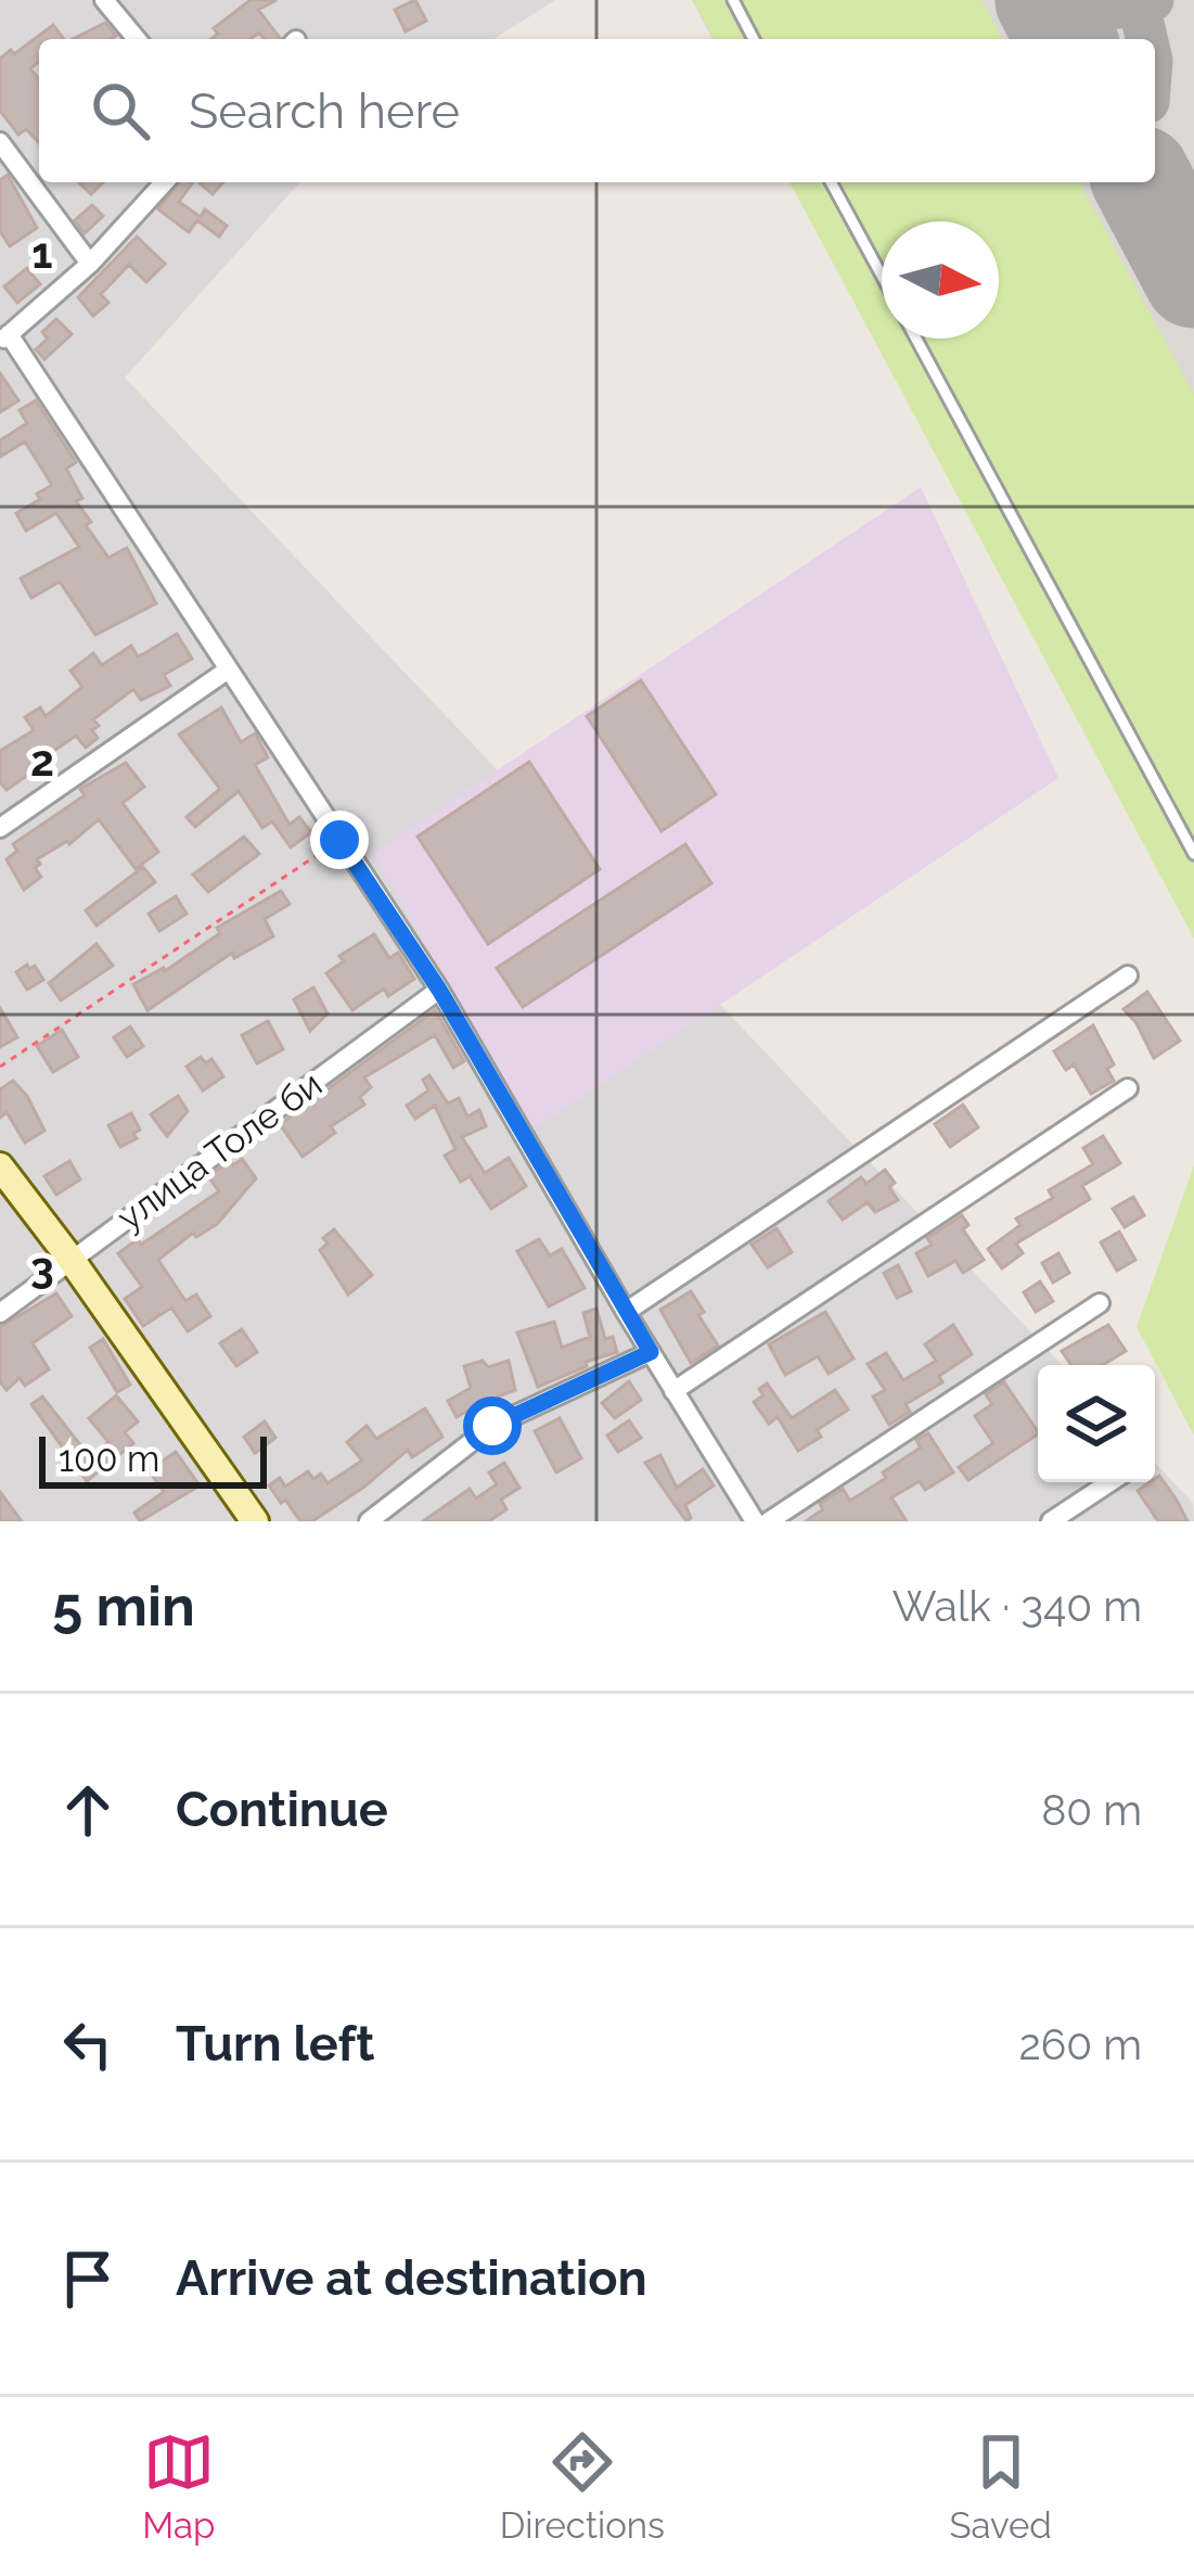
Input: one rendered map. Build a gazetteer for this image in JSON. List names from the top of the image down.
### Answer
{
  "streets": {
    "street": ["улица Толе би"]
  },
  "scale_bar": "100 m",
  "north": "right",
  "page": {
    "search": "Search here",
    "scale": "100 m",
    "heading": ["5 min", "Walk · 340 m"],
    "list": [
      ["Continue", "80 m"],
      ["Turn left", "260 m"],
      "Arrive at destination"
    ],
    "nav": ["Map", "Directions", "Saved"]
  },
  "grid": {
    "rows": ["1", "2", "3"]
  }
}
